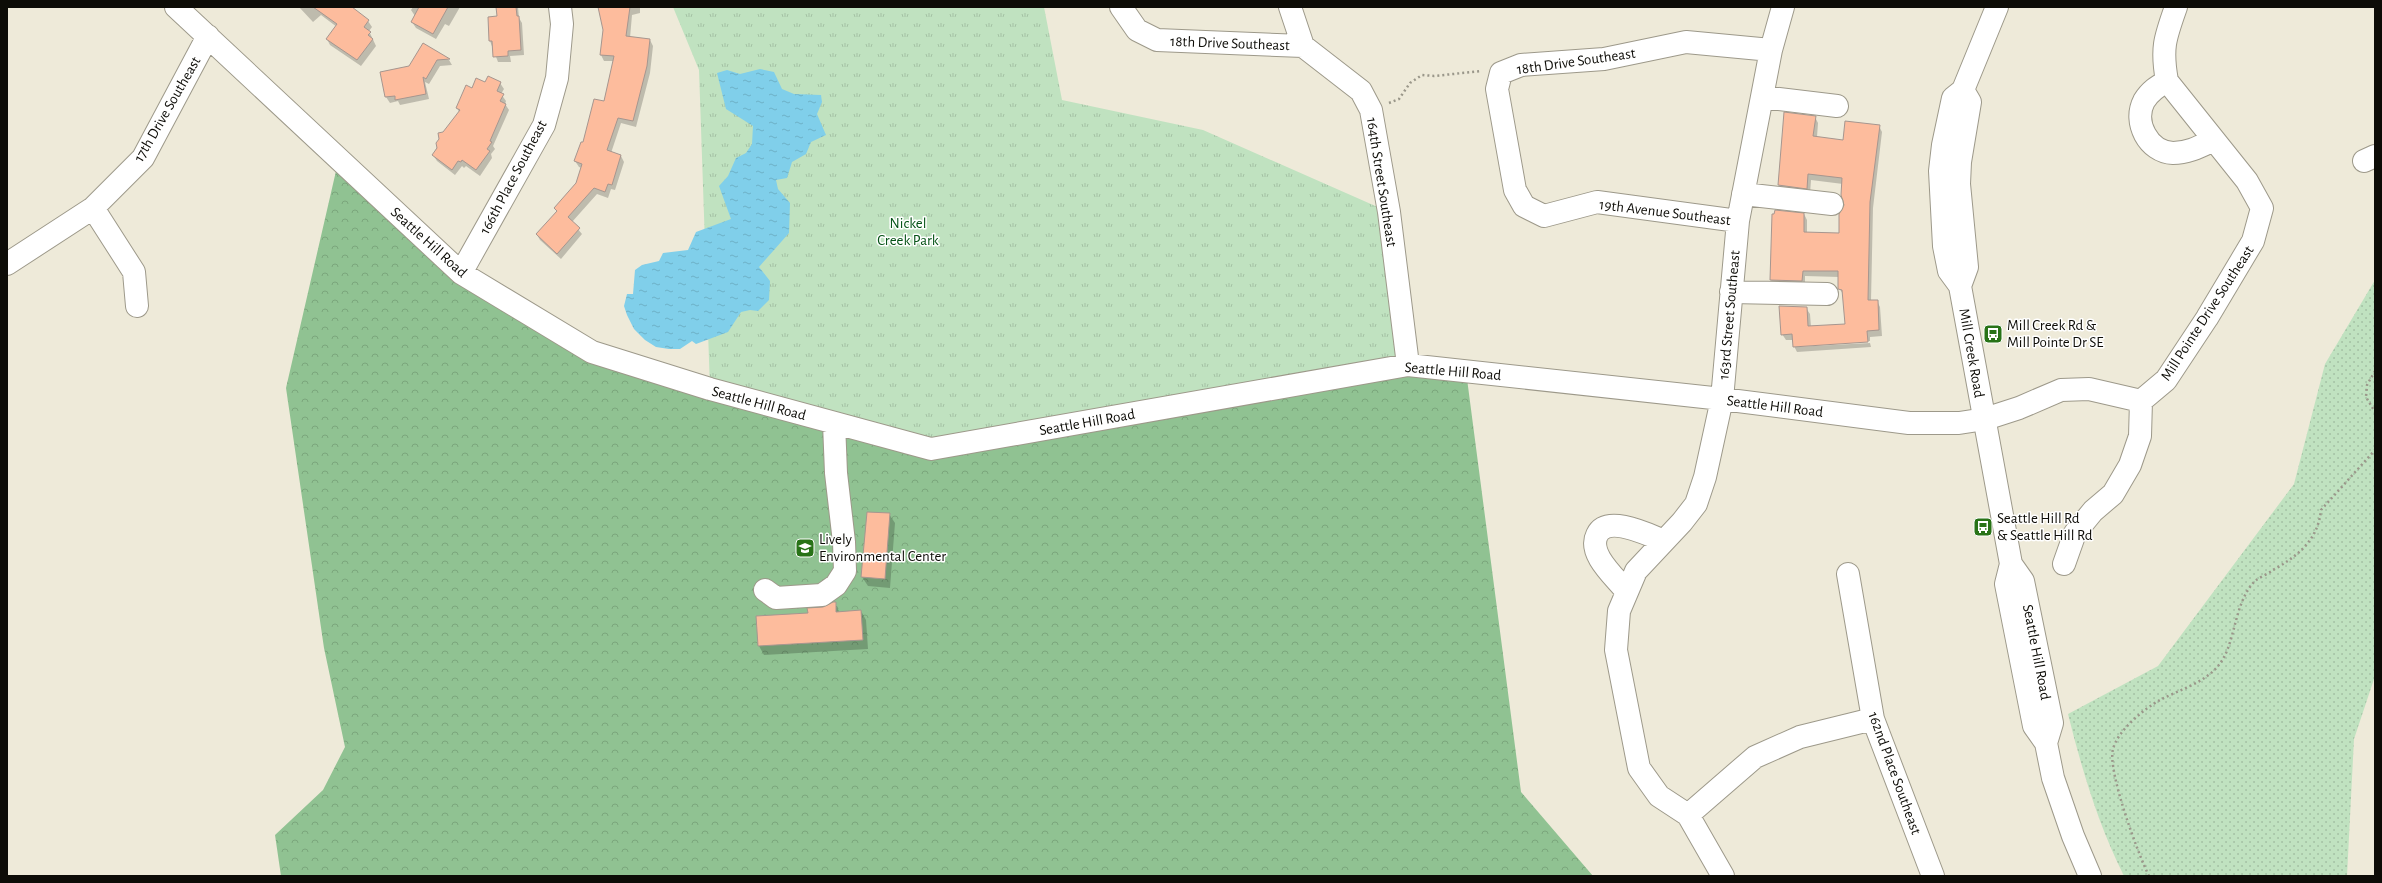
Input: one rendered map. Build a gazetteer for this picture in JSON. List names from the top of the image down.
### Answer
{
  "streets": {
    "street": [
      "18th Drive Southeast",
      "17th Drive Southeast",
      "166th Place Southeast",
      "164th Street Southeast",
      "19th Avenue Southeast",
      "Seattle Hill Road",
      "Mill Pointe Drive Southeast",
      "163rd Street Southeast",
      "Mill Creek Road",
      "162nd Place Southeast"
    ]
  },
  "crossings": [
    ["18th Drive Southeast", "164th Street Southeast"],
    ["18th Drive Southeast", "19th Avenue Southeast"],
    ["18th Drive Southeast", "163rd Street Southeast"],
    ["17th Drive Southeast", "Seattle Hill Road"],
    ["166th Place Southeast", "Seattle Hill Road"],
    ["164th Street Southeast", "Seattle Hill Road"],
    ["19th Avenue Southeast", "163rd Street Southeast"],
    ["Seattle Hill Road", "163rd Street Southeast"],
    ["Seattle Hill Road", "Mill Creek Road"]
  ],
  "parks": ["Nickel Creek Park"],
  "places": {
    "bus stop": ["Mill Creek Rd & Mill Pointe Dr SE", "Seattle Hill Rd & Seattle Hill Rd"],
    "school or university": ["Lively Environmental Center"]
  }
}
